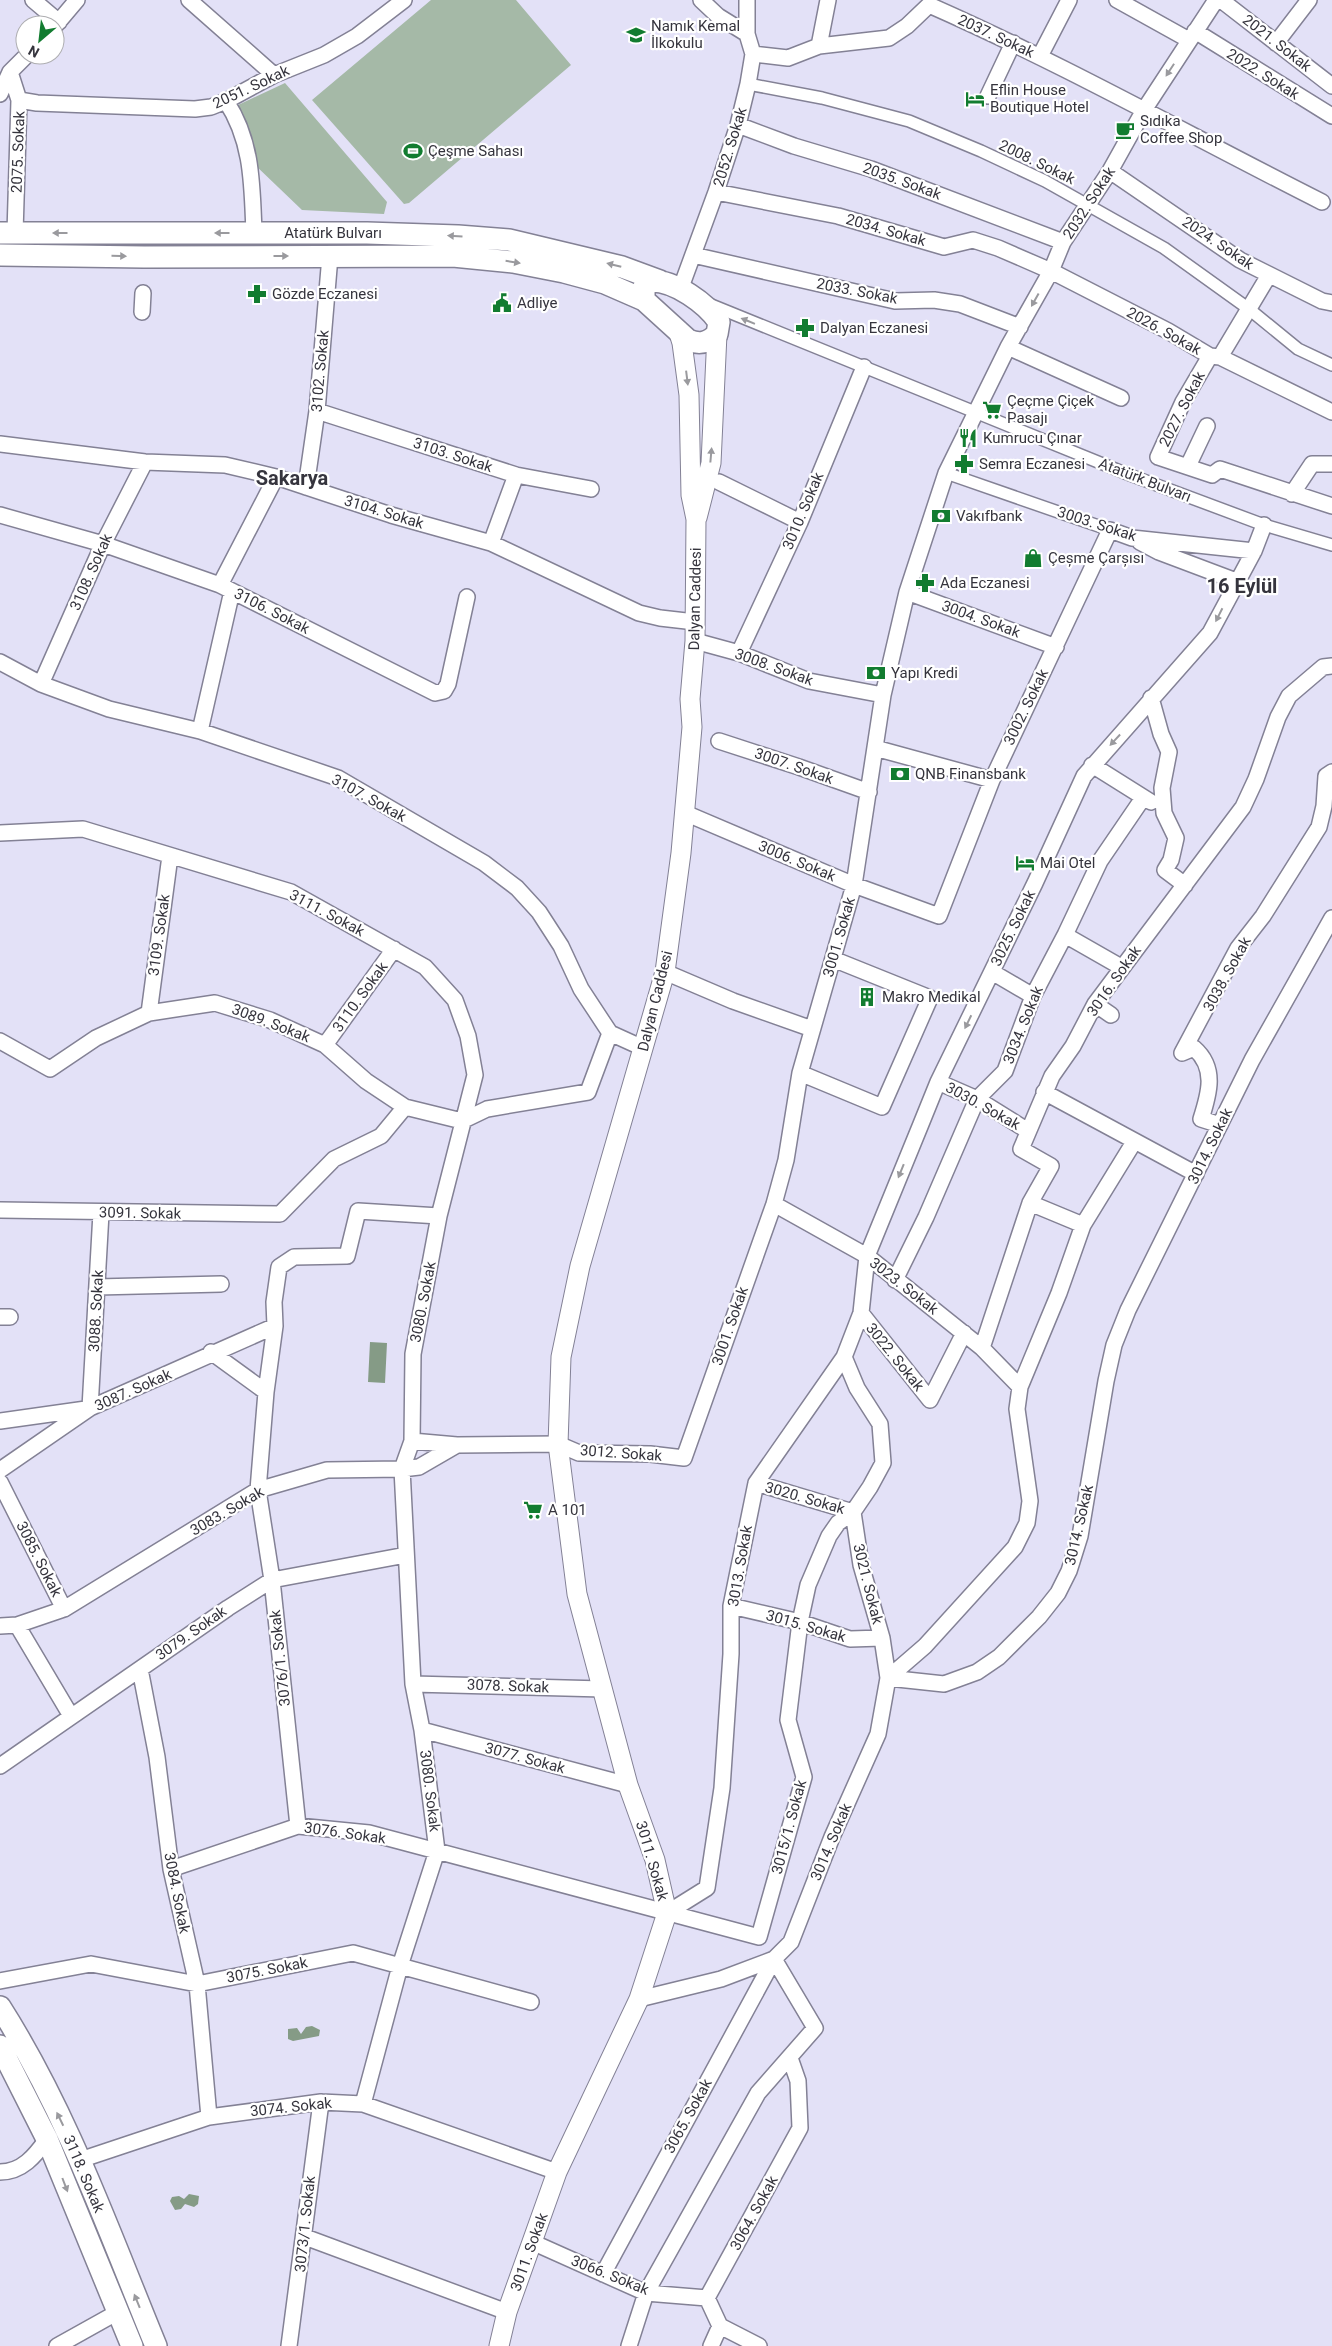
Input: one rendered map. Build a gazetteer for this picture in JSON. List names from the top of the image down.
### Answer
{
  "streets": {
    "main road": ["Atatürk Bulvarı", "3118. Sokak"],
    "street": [
      "2037. Sokak",
      "2021. Sokak",
      "2022. Sokak",
      "2051. Sokak",
      "2052. Sokak",
      "2075. Sokak",
      "2008. Sokak",
      "2035. Sokak",
      "2032. Sokak",
      "2034. Sokak",
      "2024. Sokak",
      "2033. Sokak",
      "2026. Sokak",
      "3102. Sokak",
      "2027. Sokak",
      "3103. Sokak",
      "3010. Sokak",
      "3104. Sokak",
      "3003. Sokak",
      "3108. Sokak",
      "Dalyan Caddesi",
      "3106. Sokak",
      "3004. Sokak",
      "3008. Sokak",
      "3002. Sokak",
      "3007. Sokak",
      "3107. Sokak",
      "3006. Sokak",
      "3111. Sokak",
      "3025. Sokak",
      "3109. Sokak",
      "3001. Sokak",
      "3038. Sokak",
      "3016. Sokak",
      "3110. Sokak",
      "3089. Sokak",
      "3034. Sokak",
      "3030. Sokak",
      "3014. Sokak",
      "3091. Sokak",
      "3023. Sokak",
      "3080. Sokak",
      "3088. Sokak",
      "3022. Sokak",
      "3087. Sokak",
      "3012. Sokak",
      "3020. Sokak",
      "3083. Sokak",
      "3085. Sokak",
      "3013. Sokak",
      "3021. Sokak",
      "3015. Sokak",
      "3079. Sokak",
      "3076/1. Sokak",
      "3078. Sokak",
      "3077. Sokak",
      "3015/1. Sokak",
      "3076. Sokak",
      "3011. Sokak",
      "3084. Sokak",
      "3075. Sokak",
      "3074. Sokak",
      "3065. Sokak",
      "3064. Sokak",
      "3073/1. Sokak",
      "3066. Sokak"
    ]
  },
  "crossings": [
    ["2037. Sokak", "2052. Sokak"],
    ["2037. Sokak", "2032. Sokak"],
    ["2022. Sokak", "2032. Sokak"],
    ["2051. Sokak", "2075. Sokak"],
    ["2052. Sokak", "2008. Sokak"],
    ["2052. Sokak", "2035. Sokak"],
    ["2052. Sokak", "2034. Sokak"],
    ["2052. Sokak", "Atatürk Bulvarı"],
    ["2052. Sokak", "2033. Sokak"],
    ["2075. Sokak", "Atatürk Bulvarı"],
    ["2008. Sokak", "2032. Sokak"],
    ["2035. Sokak", "2032. Sokak"],
    ["2032. Sokak", "2034. Sokak"],
    ["2032. Sokak", "Atatürk Bulvarı"],
    ["2032. Sokak", "2024. Sokak"],
    ["2032. Sokak", "2033. Sokak"],
    ["2032. Sokak", "2026. Sokak"],
    ["2032. Sokak", "3001. Sokak"],
    ["2034. Sokak", "2026. Sokak"],
    ["Atatürk Bulvarı", "3102. Sokak"],
    ["Atatürk Bulvarı", "3010. Sokak"],
    ["Atatürk Bulvarı", "3025. Sokak"],
    ["Atatürk Bulvarı", "3001. Sokak"],
    ["2026. Sokak", "2027. Sokak"],
    ["3102. Sokak", "3103. Sokak"],
    ["3102. Sokak", "3104. Sokak"],
    ["3010. Sokak", "3008. Sokak"],
    ["3104. Sokak", "3108. Sokak"],
    ["3104. Sokak", "Dalyan Caddesi"],
    ["3003. Sokak", "3002. Sokak"],
    ["3003. Sokak", "3025. Sokak"],
    ["3003. Sokak", "3001. Sokak"],
    ["3108. Sokak", "3106. Sokak"],
    ["3108. Sokak", "3107. Sokak"],
    ["Dalyan Caddesi", "3008. Sokak"],
    ["Dalyan Caddesi", "3006. Sokak"],
    ["Dalyan Caddesi", "3012. Sokak"],
    ["Dalyan Caddesi", "3083. Sokak"],
    ["Dalyan Caddesi", "3011. Sokak"],
    ["3004. Sokak", "3002. Sokak"],
    ["3004. Sokak", "3001. Sokak"],
    ["3008. Sokak", "3001. Sokak"],
    ["3002. Sokak", "3006. Sokak"],
    ["3007. Sokak", "3001. Sokak"],
    ["3006. Sokak", "3001. Sokak"],
    ["3111. Sokak", "3109. Sokak"],
    ["3111. Sokak", "3110. Sokak"],
    ["3111. Sokak", "3089. Sokak"],
    ["3111. Sokak", "3080. Sokak"],
    ["3025. Sokak", "3030. Sokak"],
    ["3025. Sokak", "3023. Sokak"],
    ["3025. Sokak", "3013. Sokak"],
    ["3109. Sokak", "3089. Sokak"],
    ["3001. Sokak", "3023. Sokak"],
    ["3001. Sokak", "3012. Sokak"],
    ["3038. Sokak", "3014. Sokak"],
    ["3016. Sokak", "3030. Sokak"],
    ["3016. Sokak", "3023. Sokak"],
    ["3110. Sokak", "3089. Sokak"],
    ["3089. Sokak", "3091. Sokak"],
    ["3089. Sokak", "3080. Sokak"],
    ["3034. Sokak", "3030. Sokak"],
    ["3034. Sokak", "3023. Sokak"],
    ["3014. Sokak", "3021. Sokak"],
    ["3014. Sokak", "3011. Sokak"],
    ["3014. Sokak", "3065. Sokak"],
    ["3091. Sokak", "3088. Sokak"],
    ["3023. Sokak", "3022. Sokak"],
    ["3023. Sokak", "3013. Sokak"],
    ["3080. Sokak", "3083. Sokak"],
    ["3080. Sokak", "3079. Sokak"],
    ["3080. Sokak", "3076/1. Sokak"],
    ["3080. Sokak", "3078. Sokak"],
    ["3080. Sokak", "3077. Sokak"],
    ["3080. Sokak", "3076. Sokak"],
    ["3080. Sokak", "3075. Sokak"],
    ["3080. Sokak", "3074. Sokak"],
    ["3088. Sokak", "3087. Sokak"],
    ["3022. Sokak", "3013. Sokak"],
    ["3087. Sokak", "3076/1. Sokak"],
    ["3012. Sokak", "3083. Sokak"],
    ["3012. Sokak", "3011. Sokak"],
    ["3020. Sokak", "3013. Sokak"],
    ["3020. Sokak", "3021. Sokak"],
    ["3083. Sokak", "3085. Sokak"],
    ["3083. Sokak", "3076/1. Sokak"],
    ["3083. Sokak", "3011. Sokak"],
    ["3013. Sokak", "3015. Sokak"],
    ["3013. Sokak", "3015/1. Sokak"],
    ["3013. Sokak", "3076. Sokak"],
    ["3013. Sokak", "3011. Sokak"],
    ["3021. Sokak", "3015. Sokak"],
    ["3015. Sokak", "3015/1. Sokak"],
    ["3079. Sokak", "3076/1. Sokak"],
    ["3079. Sokak", "3084. Sokak"],
    ["3076/1. Sokak", "3076. Sokak"],
    ["3078. Sokak", "3011. Sokak"],
    ["3077. Sokak", "3011. Sokak"],
    ["3015/1. Sokak", "3076. Sokak"],
    ["3015/1. Sokak", "3011. Sokak"],
    ["3076. Sokak", "3011. Sokak"],
    ["3076. Sokak", "3084. Sokak"],
    ["3011. Sokak", "3074. Sokak"],
    ["3011. Sokak", "3066. Sokak"],
    ["3084. Sokak", "3075. Sokak"],
    ["3084. Sokak", "3074. Sokak"],
    ["3074. Sokak", "3118. Sokak"],
    ["3074. Sokak", "3073/1. Sokak"],
    ["3065. Sokak", "3066. Sokak"],
    ["3064. Sokak", "3066. Sokak"]
  ],
  "one_way": ["3025. Sokak"],
  "districts": ["Sakarya", "16 Eylül"],
  "places": {
    "school or university": ["Namık Kemal İlkokulu"],
    "hotel": ["Eflin House Boutique Hotel", "Mai Otel"],
    "cafe": ["Sıdıka Coffee Shop"],
    "sports": ["Çeşme Sahası"],
    "pharmacy": [
      "Gözde Eczanesi",
      "Dalyan Eczanesi",
      "Semra Eczanesi",
      "Ada Eczanesi"
    ],
    "public building": ["Adliye"],
    "supermarket": ["Çeçme Çiçek Pasajı", "A 101"],
    "restaurant": ["Kumrucu Çınar"],
    "bank": ["Vakıfbank", "Yapı Kredi", "QNB Finansbank"],
    "shop": ["Çeșme Çarșısı"],
    "building": ["Makro Medikal"]
  },
  "north": "bottom left"
}
